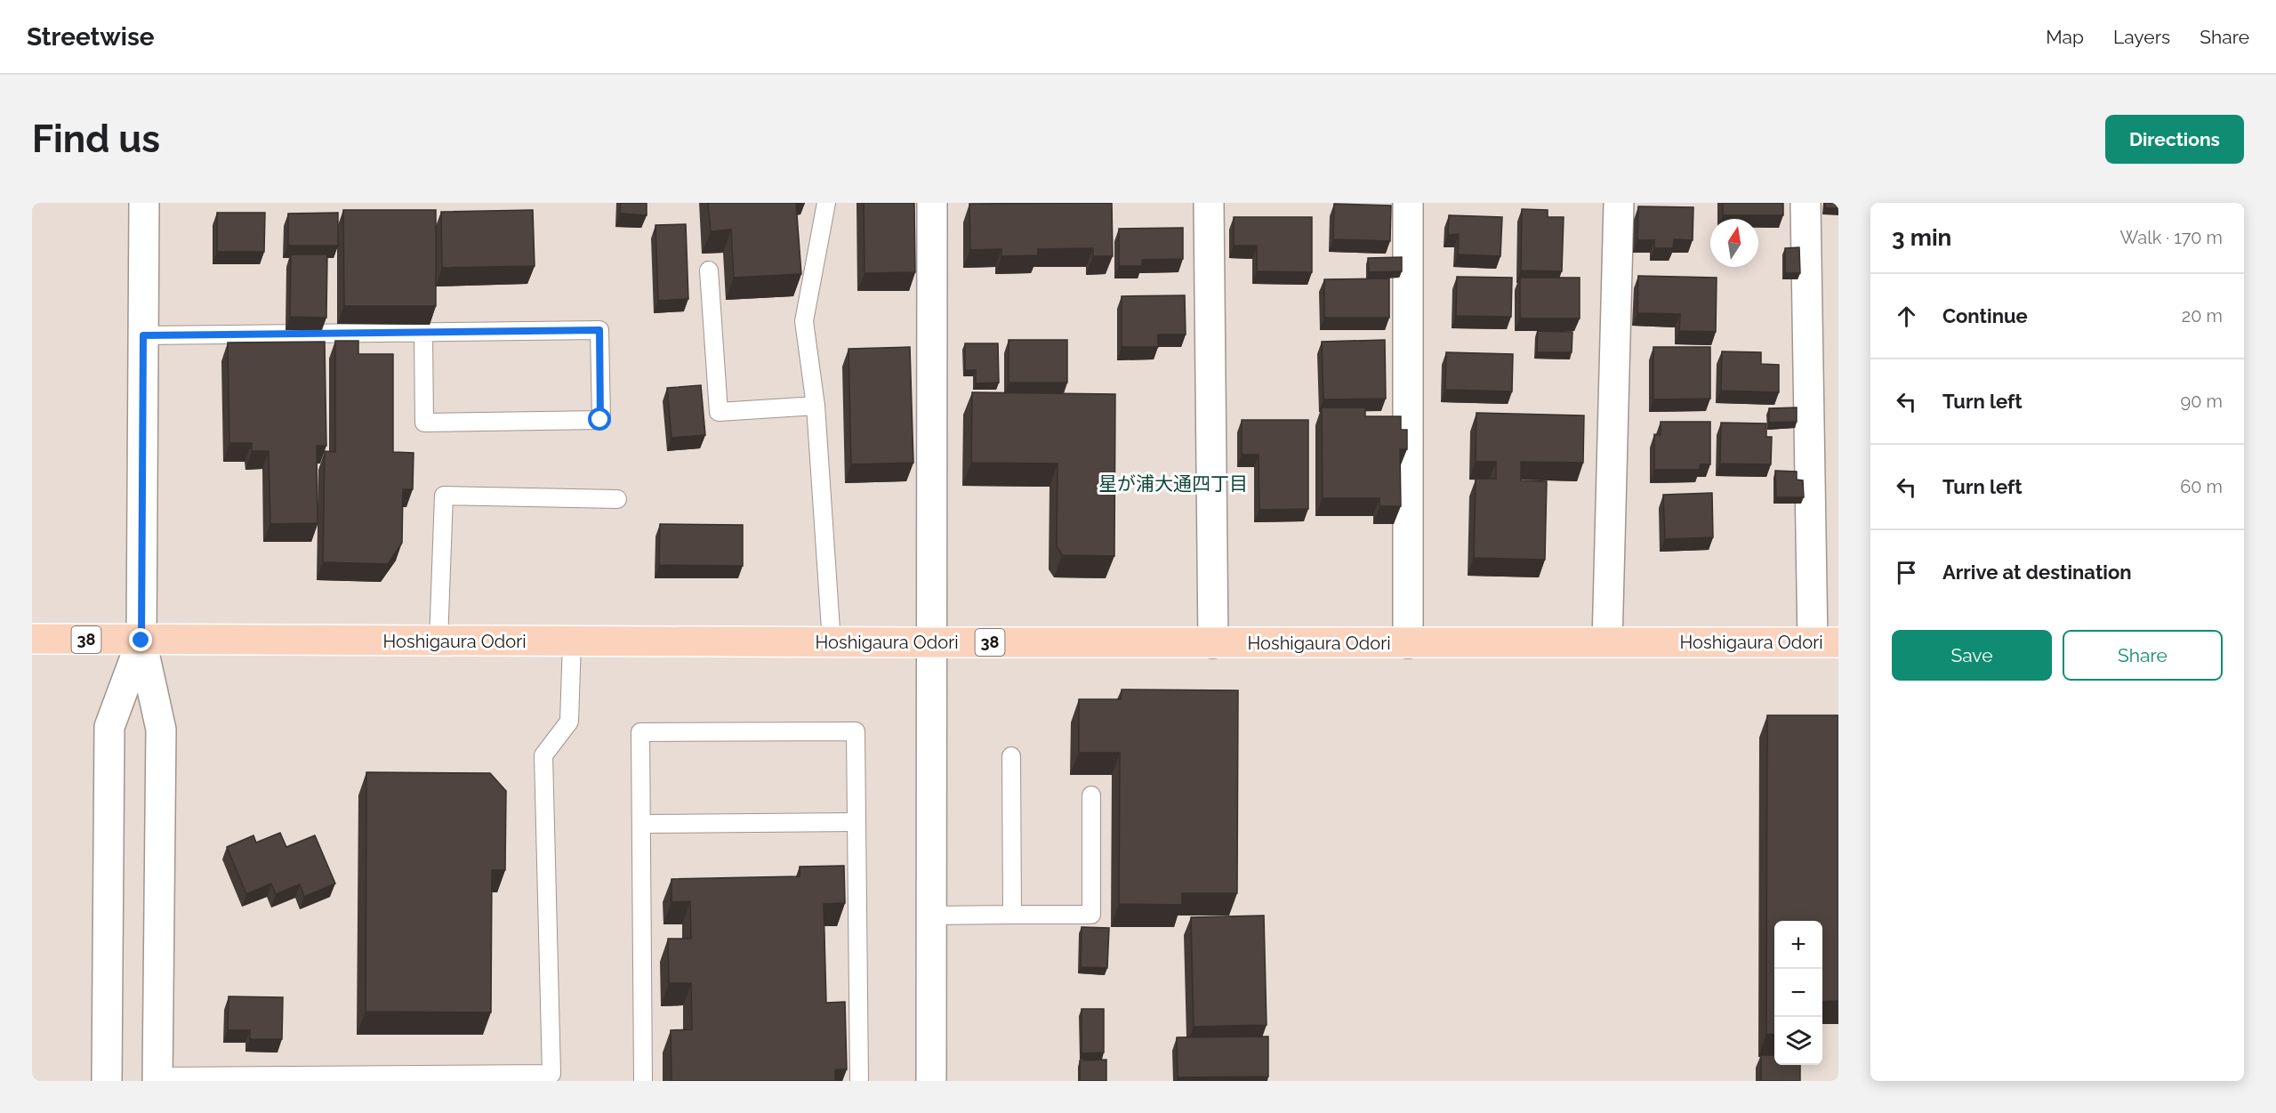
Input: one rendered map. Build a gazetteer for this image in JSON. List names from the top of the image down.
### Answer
{
  "streets": {
    "highway": ["38", "Hoshigaura Odori"]
  },
  "districts": ["星が浦大通四丁目"],
  "north": "top",
  "page": {
    "header": "Streetwise",
    "nav": ["Map", "Layers", "Share"],
    "buttons": [
      "Directions",
      ["Save", "Share"]
    ],
    "title": "Find us",
    "heading": ["3 min", "Walk · 170 m"],
    "list": [
      ["Continue", "20 m"],
      ["Turn left", "90 m"],
      ["Turn left", "60 m"],
      "Arrive at destination"
    ],
    "map_buttons": ["+", "−"]
  }
}
